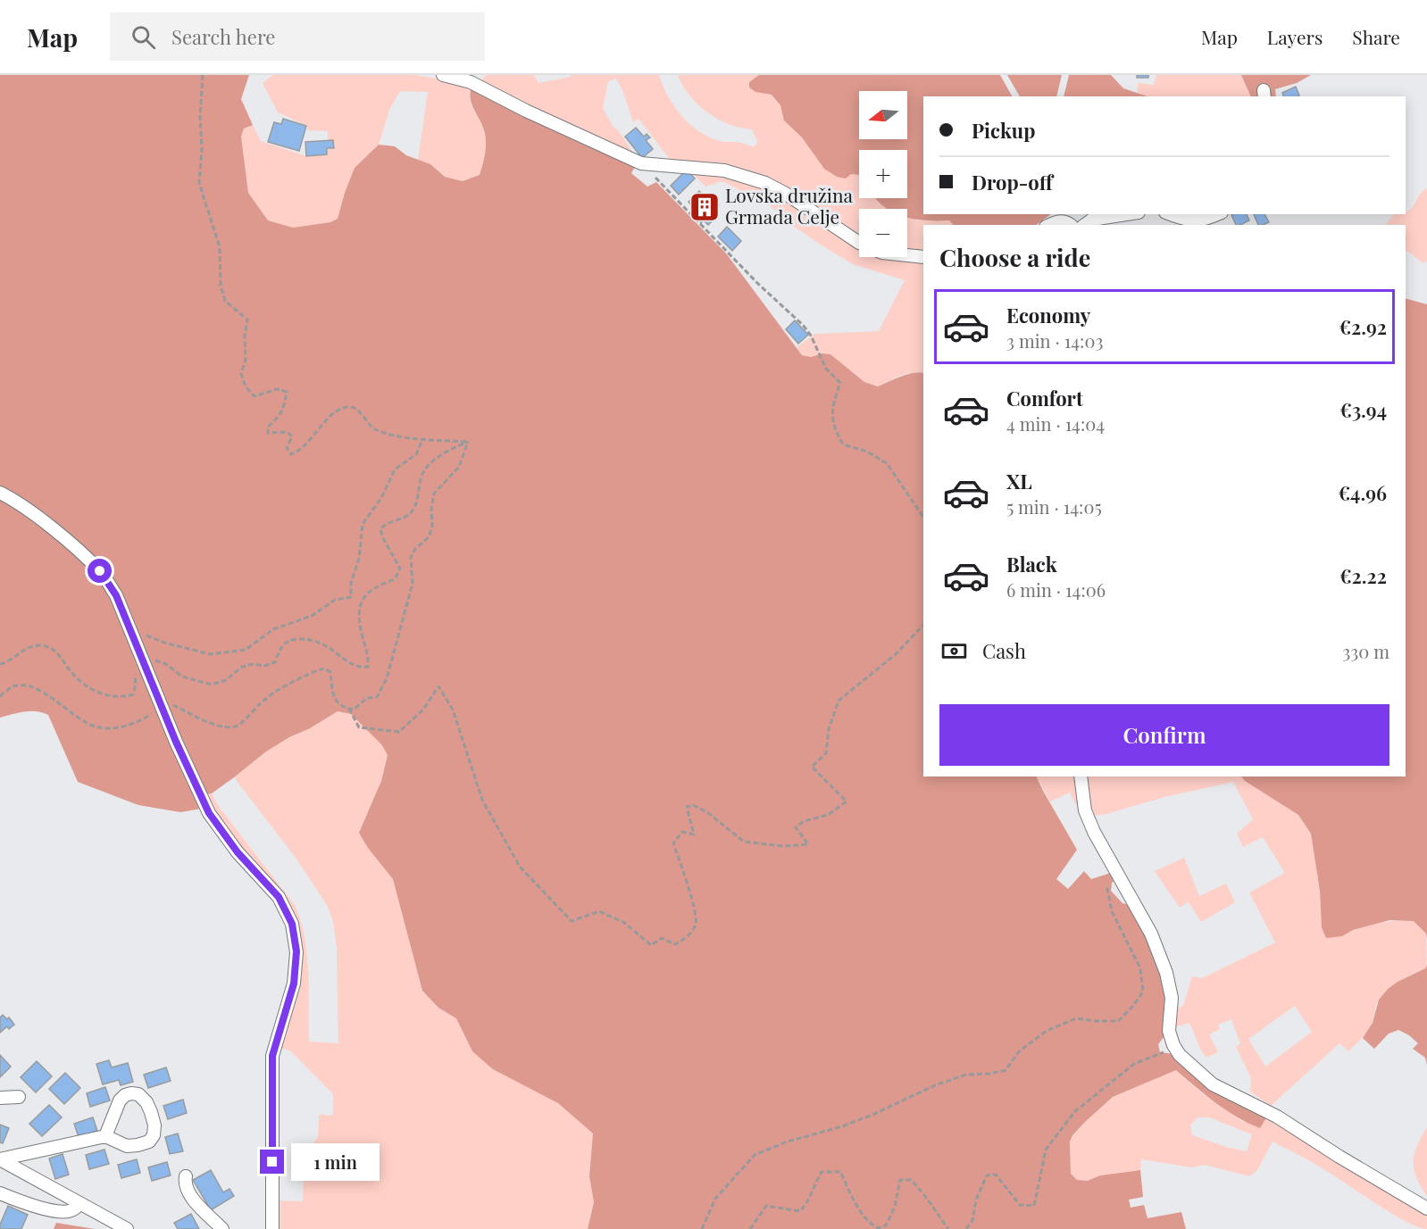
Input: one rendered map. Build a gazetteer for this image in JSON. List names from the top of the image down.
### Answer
{
  "places": {
    "building": ["Lovska družina Grmada Celje"]
  },
  "north": "left",
  "page": {
    "header": "Map",
    "search": "Search here",
    "nav": ["Map", "Layers", "Share"],
    "map_buttons": ["+", "−"],
    "banner": ["Pickup", "Drop-off"],
    "heading": "Choose a ride",
    "list": [
      {
        "name": "Economy",
        "note": "3 min · 14:03",
        "value": "€2.92"
      },
      {
        "name": "Comfort",
        "note": "4 min · 14:04",
        "value": "€3.94"
      },
      {
        "name": "XL",
        "note": "5 min · 14:05",
        "value": "€4.96"
      },
      {
        "name": "Black",
        "note": "6 min · 14:06",
        "value": "€2.22"
      }
    ],
    "pay": ["Cash", "330 m"],
    "buttons": "Confirm",
    "bubble": "1 min"
  }
}
